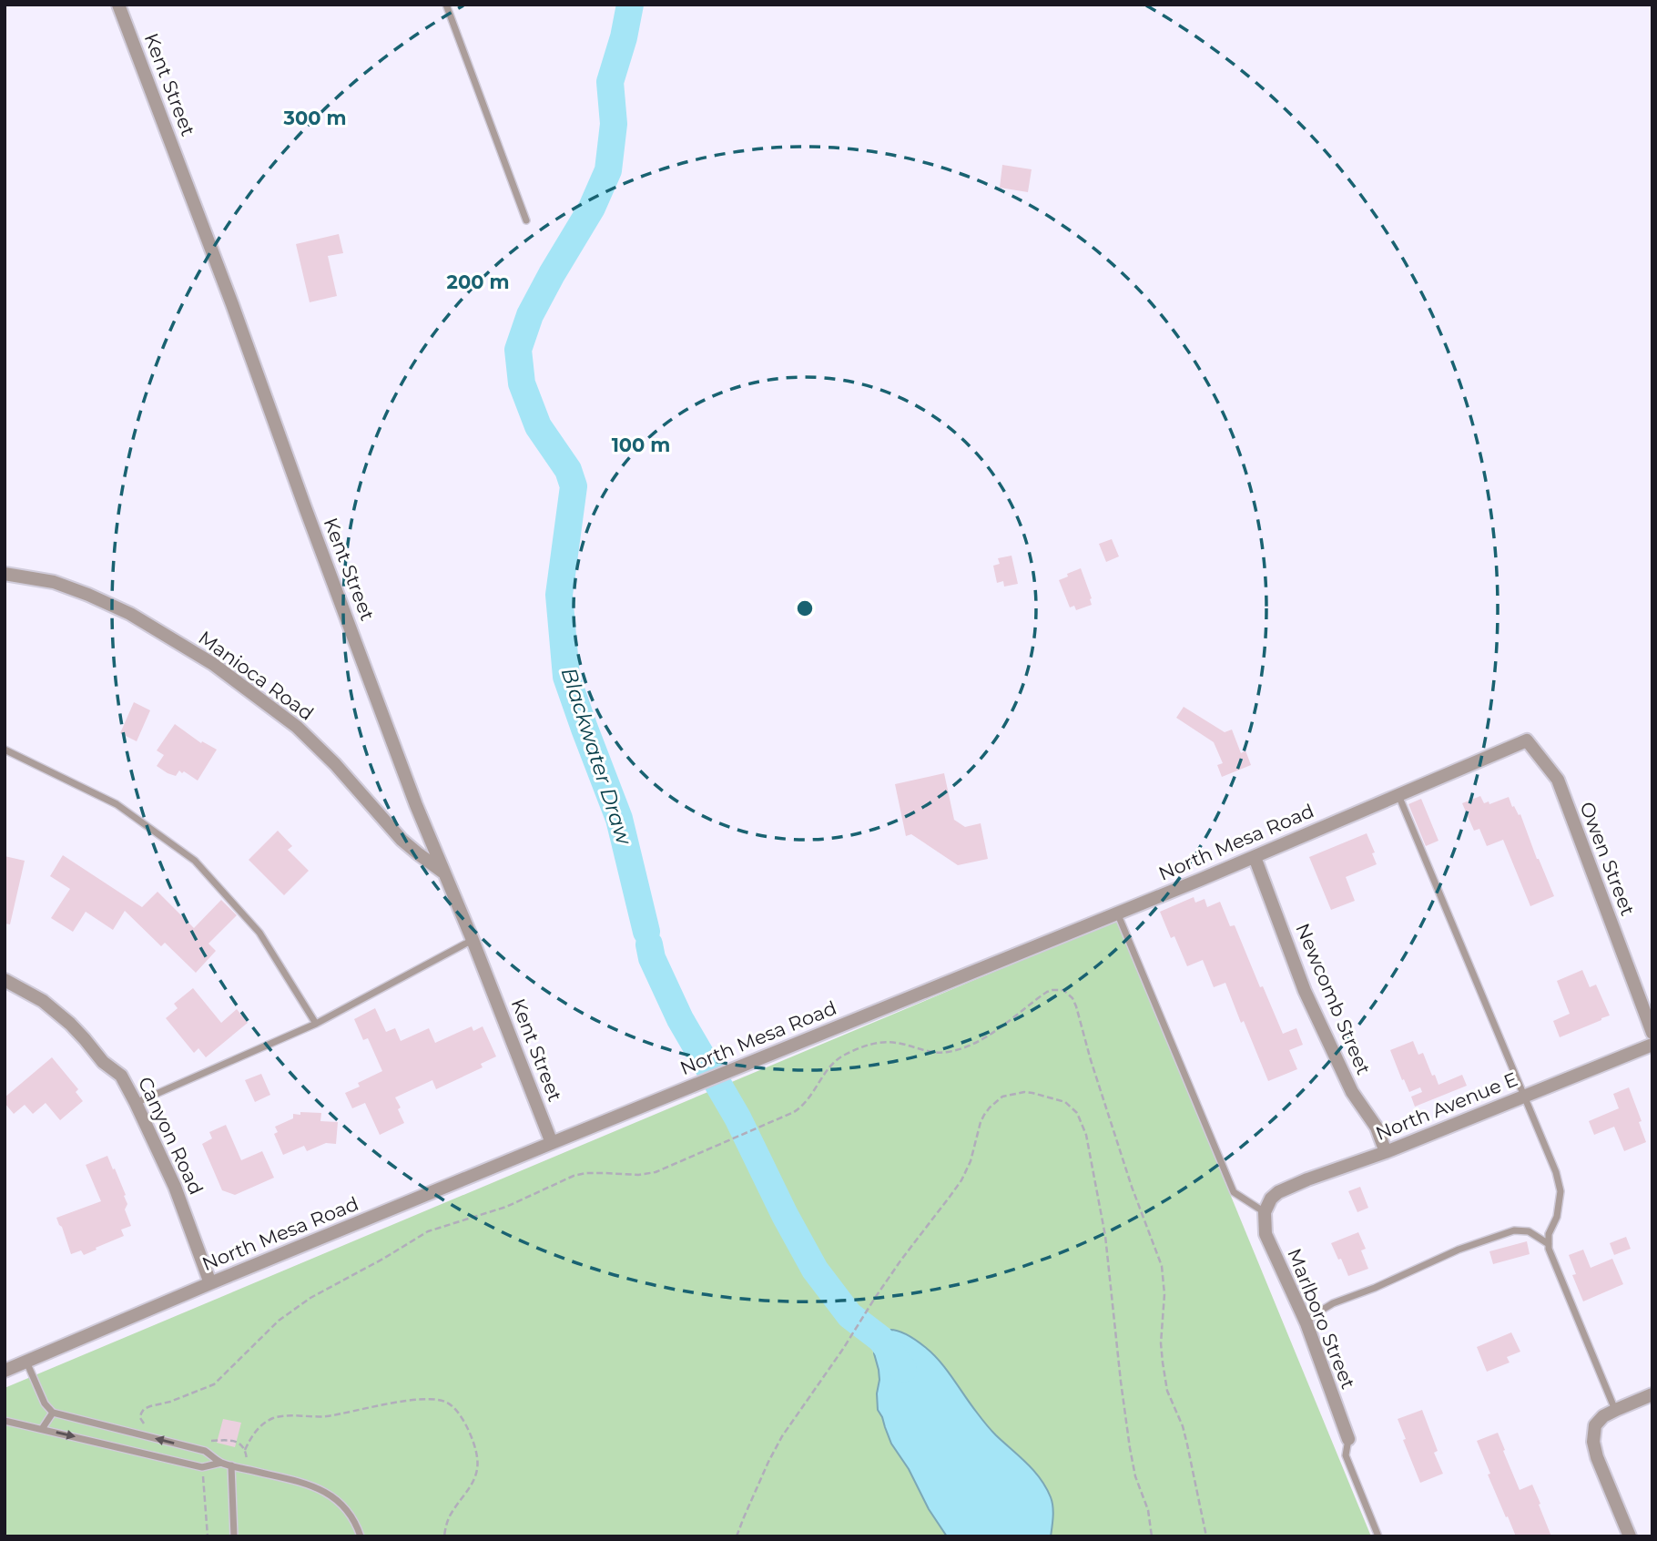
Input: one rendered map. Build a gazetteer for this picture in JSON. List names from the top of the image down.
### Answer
{
  "streets": {
    "street": [
      "Kent Street",
      "Manioca Road",
      "North Mesa Road",
      "Owen Street",
      "Newcomb Street",
      "North Avenue E",
      "Canyon Road",
      "Marlboro Street"
    ]
  },
  "crossings": [
    ["Kent Street", "Manioca Road"],
    ["Kent Street", "North Mesa Road"],
    ["North Mesa Road", "Owen Street"],
    ["North Mesa Road", "Newcomb Street"],
    ["North Mesa Road", "Canyon Road"],
    ["Newcomb Street", "North Avenue E"],
    ["North Avenue E", "Marlboro Street"]
  ],
  "water": ["Blackwater Draw"],
  "rings": ["300 m", "200 m", "100 m"]
}
